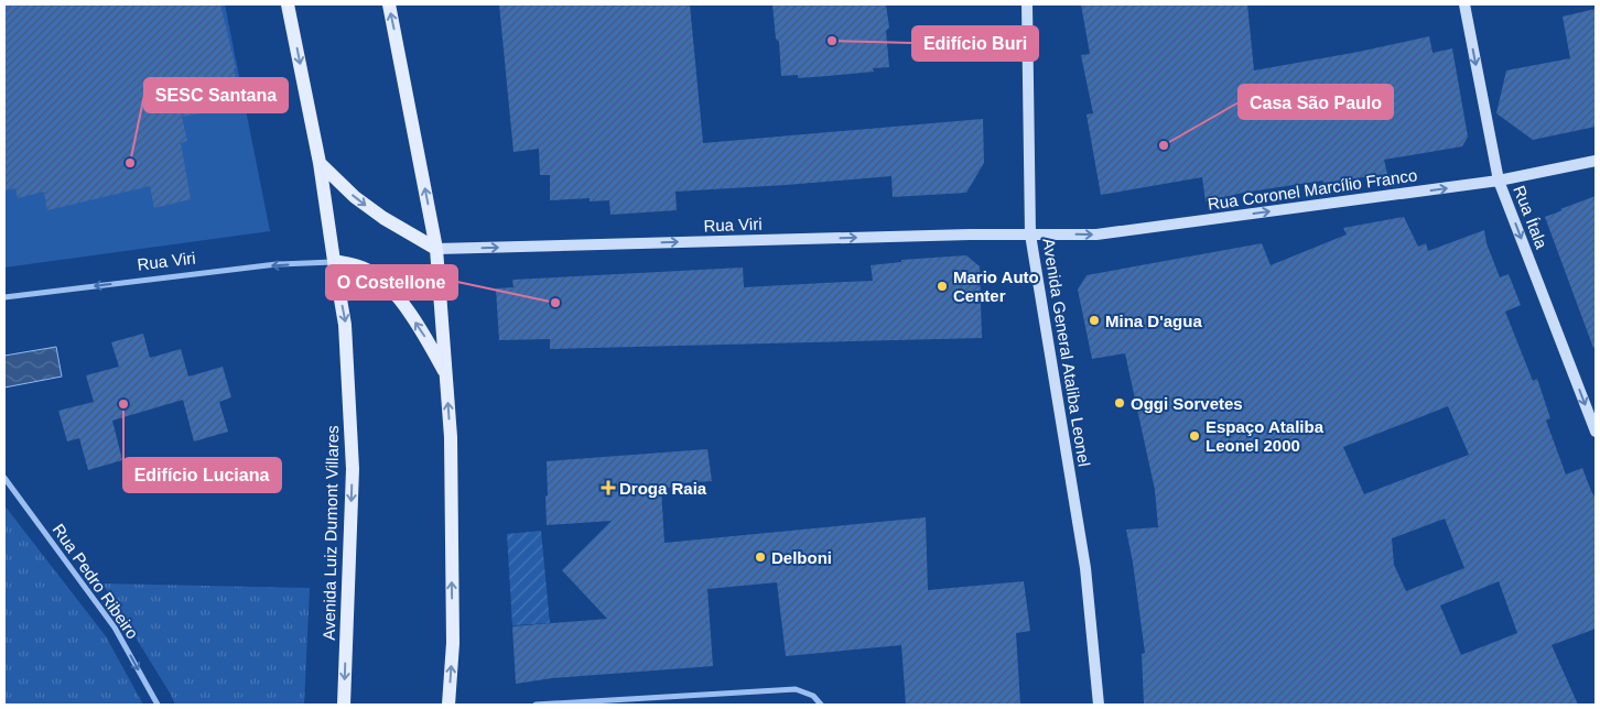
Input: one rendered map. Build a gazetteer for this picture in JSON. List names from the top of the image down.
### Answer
{
  "streets": {
    "main road": [
      "Rua Coronel Marcílio Franco",
      "Rua Ítala",
      "Rua Viri",
      "Avenida General Ataliba Leonel",
      "Avenida Luiz Dumont Villares"
    ],
    "street": ["Rua Pedro Ribeiro"]
  },
  "crossings": [
    ["Rua Coronel Marcílio Franco", "Rua Ítala"],
    ["Rua Coronel Marcílio Franco", "Rua Viri"],
    ["Rua Coronel Marcílio Franco", "Avenida General Ataliba Leonel"],
    ["Rua Viri", "Avenida General Ataliba Leonel"],
    ["Rua Viri", "Avenida Luiz Dumont Villares"]
  ],
  "one_way": ["Rua Coronel Marcílio Franco", "Rua Ítala", "Rua Pedro Ribeiro"],
  "places": {
    "other": [
      "Edifício Buri",
      "Casa São Paulo",
      "SESC Santana",
      "Mario Auto Center",
      "O Costellone",
      "Mina D'agua",
      "Oggi Sorvetes",
      "Edifício Luciana",
      "Espaço Ataliba Leonel 2000",
      "Delboni"
    ],
    "health": ["Droga Raia"]
  }
}
